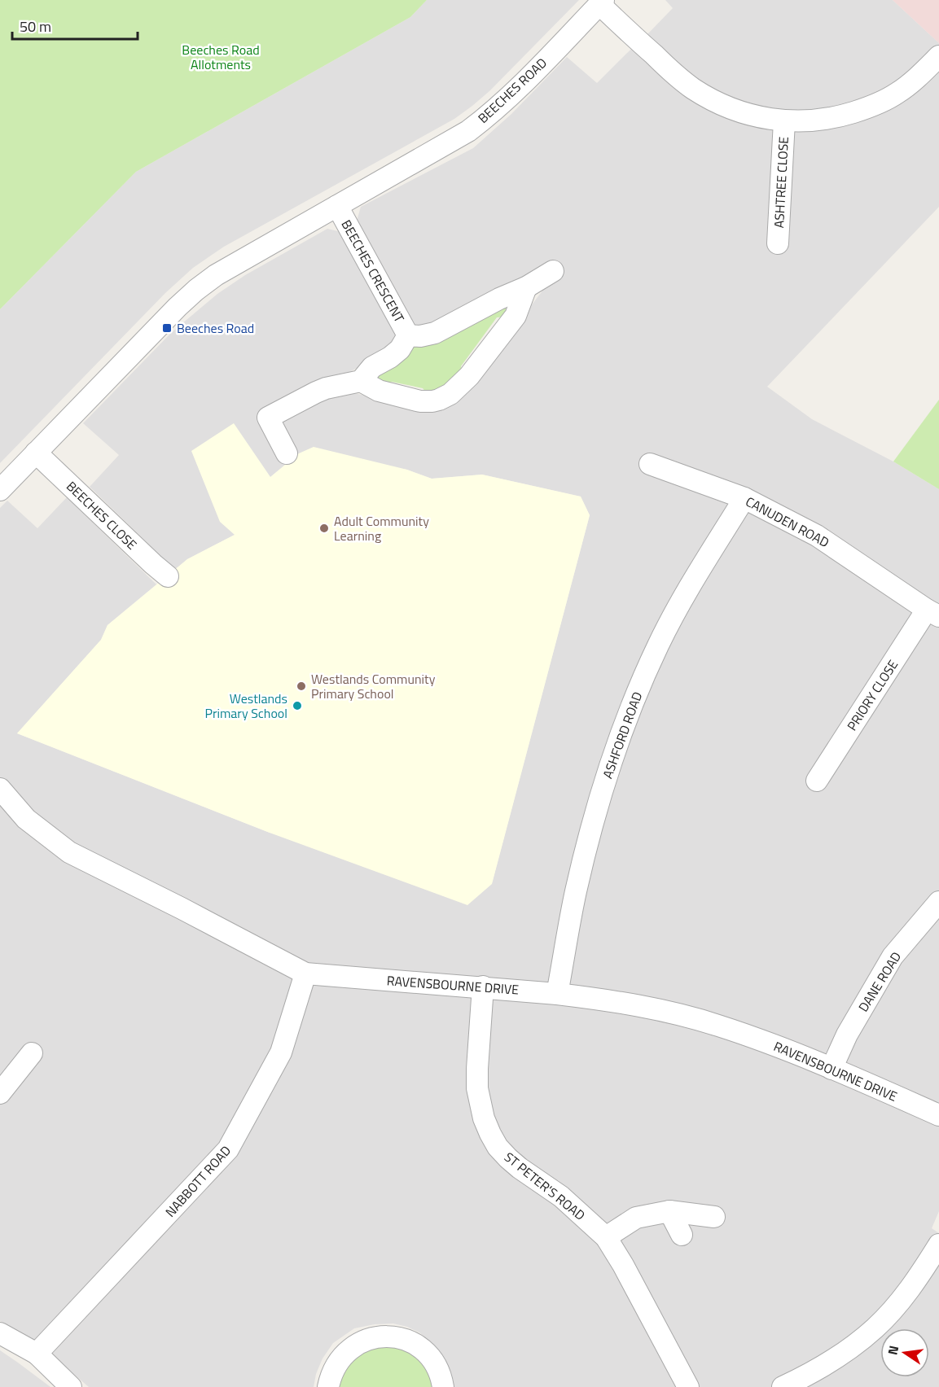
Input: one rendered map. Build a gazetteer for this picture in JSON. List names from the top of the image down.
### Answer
{
  "streets": {
    "street": [
      "BEECHES ROAD",
      "ASHTREE CLOSE",
      "BEECHES CRESCENT",
      "BEECHES CLOSE",
      "CANUDEN ROAD",
      "PRIORY CLOSE",
      "ASHFORD ROAD",
      "DANE ROAD",
      "RAVENSBOURNE DRIVE",
      "NABBOTT ROAD",
      "ST PETER'S ROAD"
    ]
  },
  "crossings": [
    ["BEECHES ROAD", "BEECHES CRESCENT"],
    ["BEECHES ROAD", "BEECHES CLOSE"],
    ["CANUDEN ROAD", "PRIORY CLOSE"],
    ["CANUDEN ROAD", "ASHFORD ROAD"],
    ["ASHFORD ROAD", "RAVENSBOURNE DRIVE"],
    ["DANE ROAD", "RAVENSBOURNE DRIVE"],
    ["RAVENSBOURNE DRIVE", "NABBOTT ROAD"],
    ["RAVENSBOURNE DRIVE", "ST PETER'S ROAD"]
  ],
  "parks": ["Beeches Road Allotments"],
  "places": {
    "transit": ["Beeches Road"],
    "other": ["Adult Community Learning", "Westlands Community Primary School", "Westlands Primary School"]
  },
  "scale_bar": "50 m",
  "north": "left"
}
